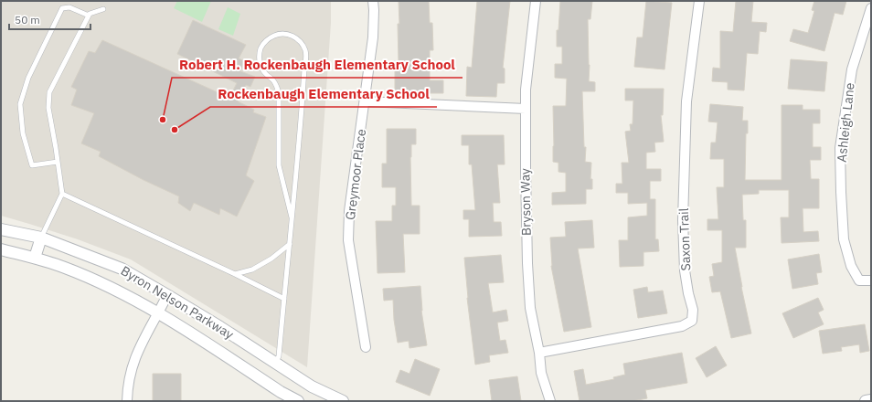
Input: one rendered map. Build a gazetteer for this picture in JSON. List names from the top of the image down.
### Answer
{
  "streets": {
    "street": [
      "Ashleigh Lane",
      "Greymoor Place",
      "Bryson Way",
      "Saxon Trail",
      "Byron Nelson Parkway"
    ]
  },
  "crossings": [
    ["Bryson Way", "Saxon Trail"]
  ],
  "places": ["Robert H. Rockenbaugh Elementary School", "Rockenbaugh Elementary School"],
  "scale_bar": "50 m"
}
